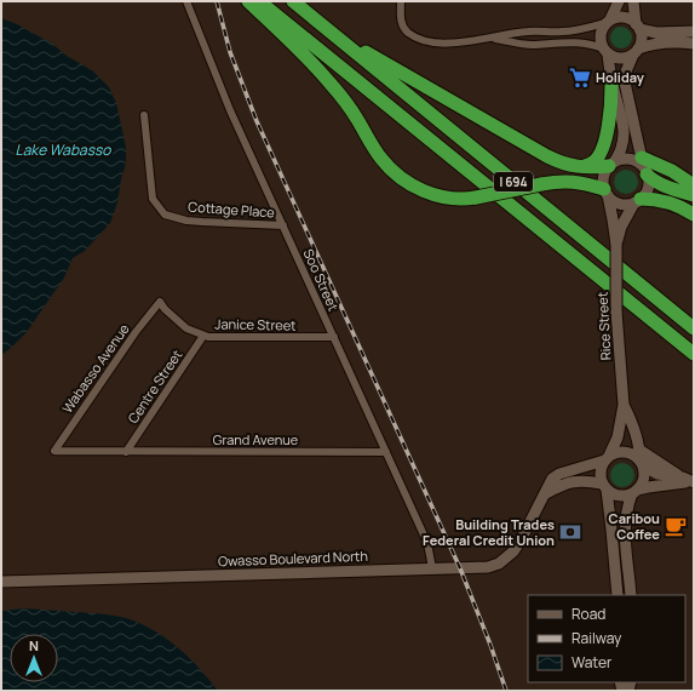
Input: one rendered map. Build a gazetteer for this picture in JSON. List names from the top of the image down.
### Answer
{
  "streets": {
    "highway": ["I 694"],
    "main road": ["Rice Street", "Owasso Boulevard North"],
    "street": [
      "Cottage Place",
      "Soo Street",
      "Janice Street",
      "Wabasso Avenue",
      "Centre Street",
      "Grand Avenue"
    ]
  },
  "crossings": [
    ["Cottage Place", "Soo Street"],
    ["Soo Street", "Janice Street"],
    ["Soo Street", "Grand Avenue"],
    ["Soo Street", "Owasso Boulevard North"],
    ["Janice Street", "Wabasso Avenue"],
    ["Janice Street", "Centre Street"],
    ["Rice Street", "Owasso Boulevard North"],
    ["Wabasso Avenue", "Grand Avenue"],
    ["Centre Street", "Grand Avenue"]
  ],
  "water": ["Lake Wabasso"],
  "places": {
    "supermarket": ["Holiday"],
    "cafe": ["Caribou Coffee"],
    "bank": ["Building Trades Federal Credit Union"]
  },
  "legend": ["Road", "Railway", "Water"],
  "north": "top"
}
